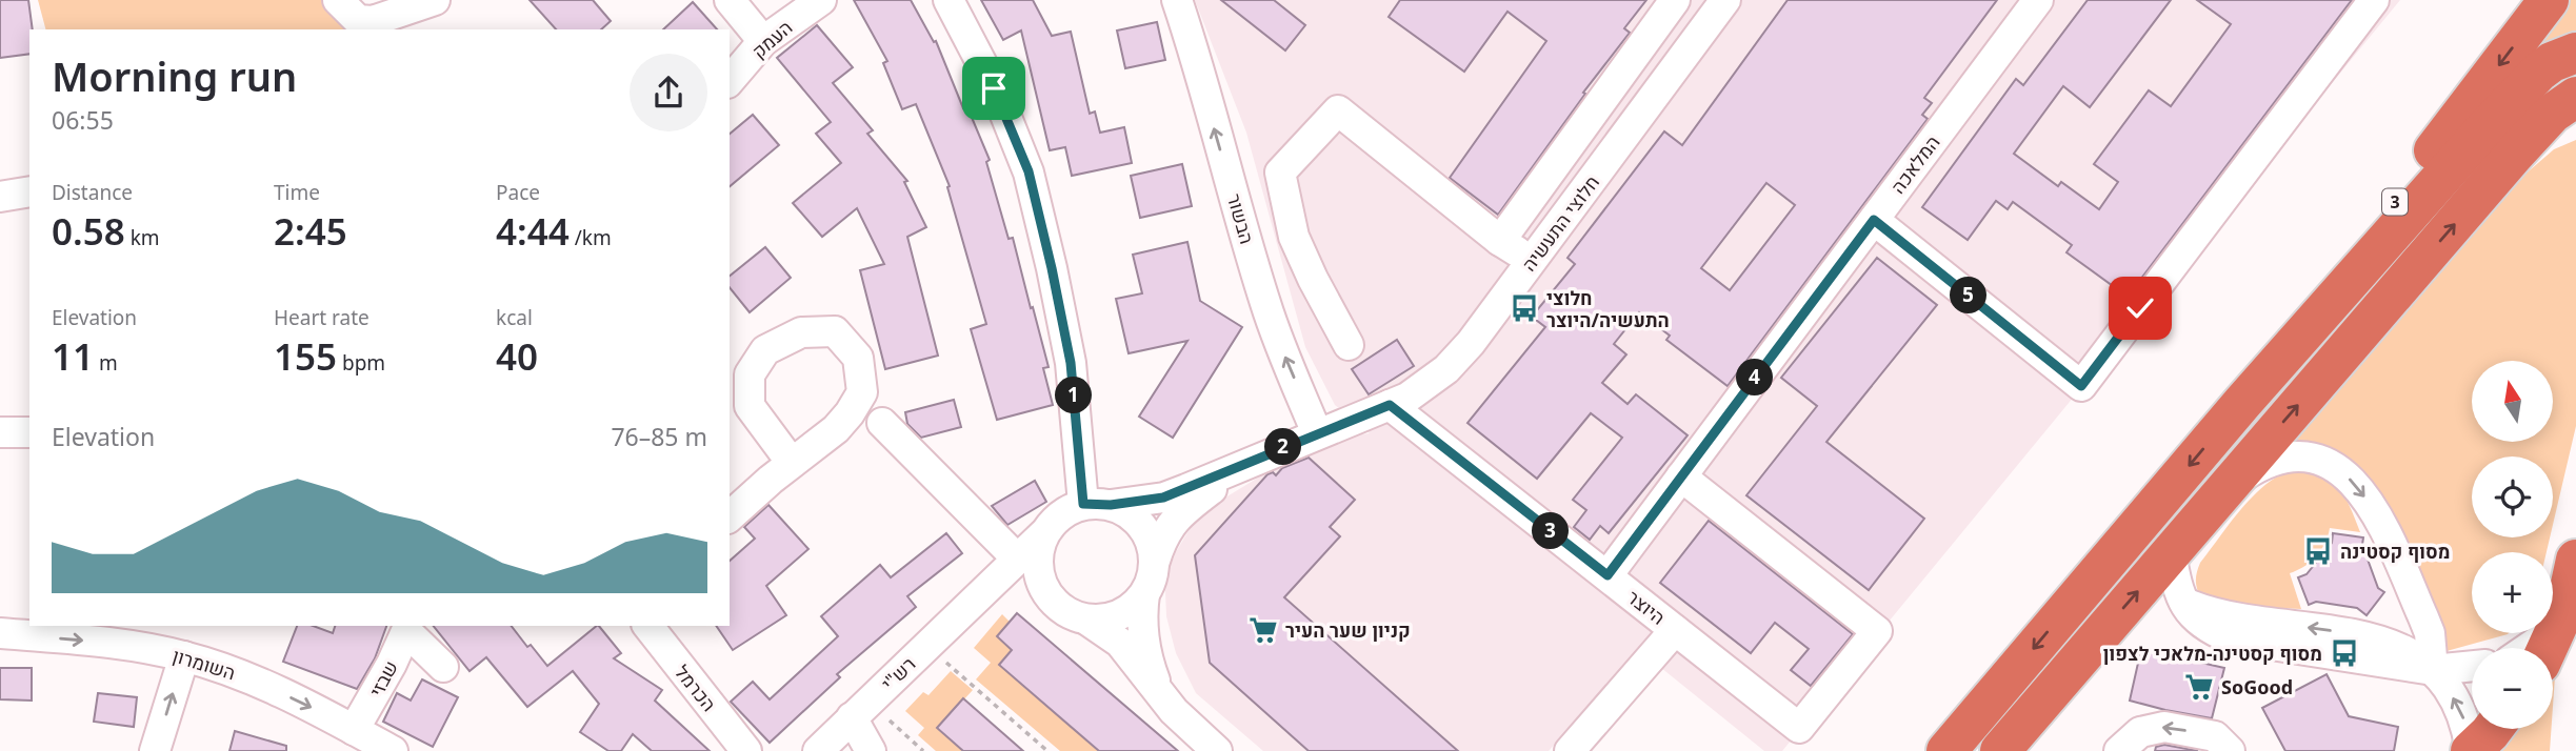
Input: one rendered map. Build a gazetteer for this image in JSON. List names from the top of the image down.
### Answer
{
  "streets": {
    "highway": ["3"],
    "street": [
      "העמק",
      "המלאכה",
      "הבשור",
      "חלוצי התעשיה",
      "היוצר",
      "השומרון",
      "רש\"י",
      "שבזי",
      "הכרמל"
    ]
  },
  "crossings": [
    ["המלאכה", "היוצר"],
    ["הבשור", "חלוצי התעשיה"],
    ["חלוצי התעשיה", "היוצר"],
    ["חלוצי התעשיה", "רש\"י"],
    ["השומרון", "שבזי"]
  ],
  "one_way": ["השומרון"],
  "places": {
    "bus stop": ["חלוצי התעשיה/היוצר", "מסוף קסטינה", "מסוף קסטינה-מלאכי לצפון"],
    "supermarket": ["קניון שער העיר", "SoGood"]
  },
  "north": "top",
  "page": {
    "heading": ["Morning run", "06:55"],
    "stats": [
      ["Distance", "0.58 km"],
      ["Time", "2:45"],
      ["Pace", "4:44 /km"],
      ["Elevation", "11 m"],
      ["Heart rate", "155 bpm"],
      ["kcal", "40"]
    ],
    "pins": [
      "5",
      "4",
      "1",
      "2",
      "3"
    ],
    "map_buttons": ["+", "−"],
    "chart": ["Elevation", "76–85 m"]
  }
}
